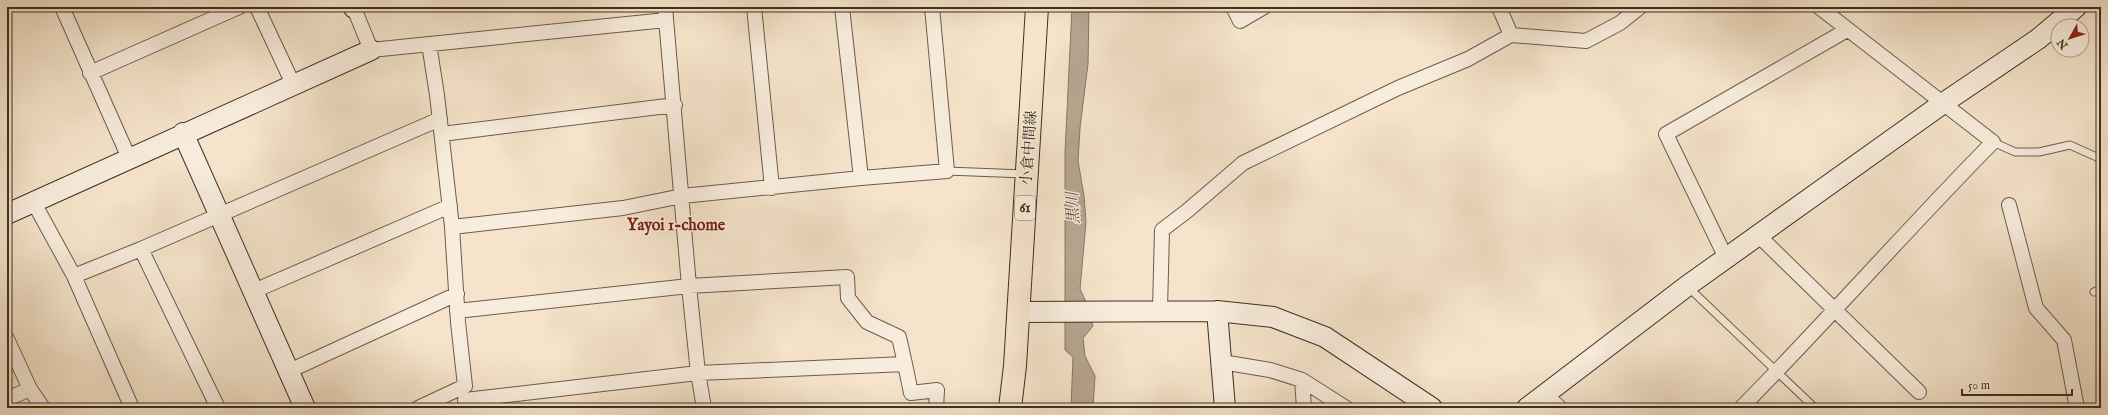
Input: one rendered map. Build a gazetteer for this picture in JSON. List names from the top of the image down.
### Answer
{
  "streets": {
    "main road": ["小倉中間線", "61"]
  },
  "districts": ["Yayoi 1-chome"],
  "water": ["黒川"],
  "scale_bar": "50 m",
  "north": "bottom left"
}
